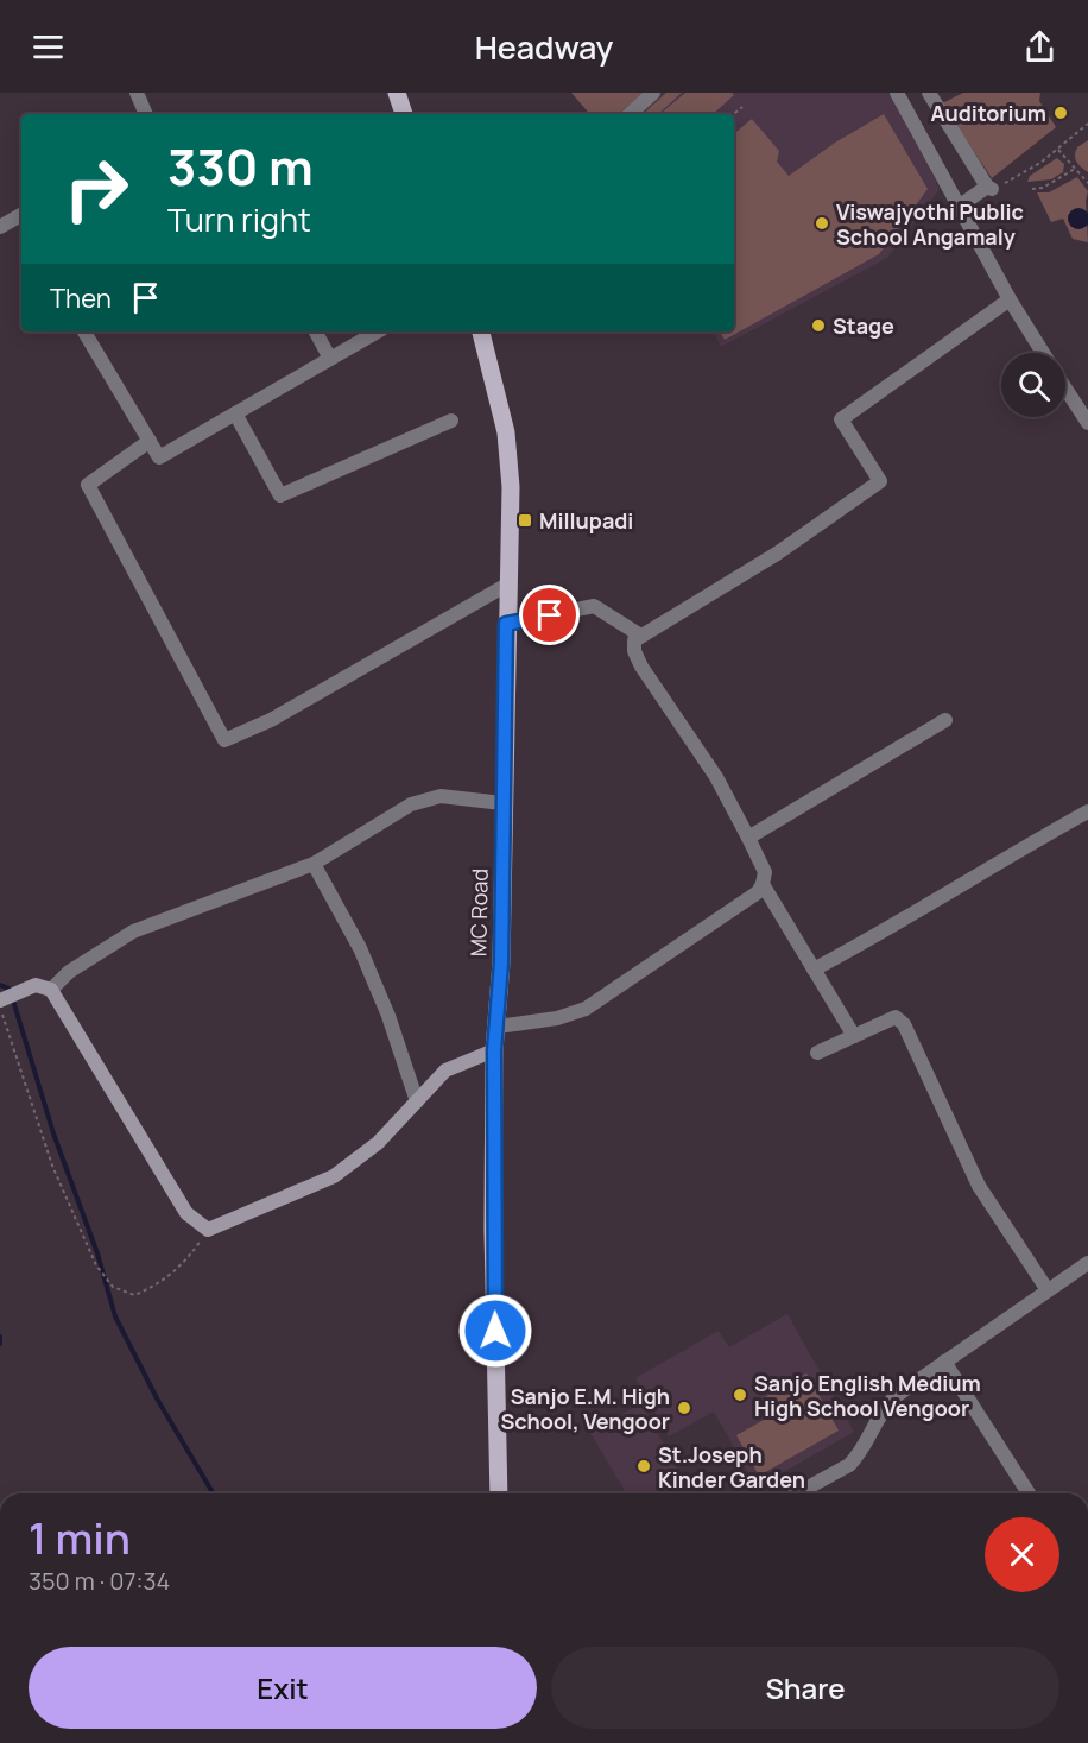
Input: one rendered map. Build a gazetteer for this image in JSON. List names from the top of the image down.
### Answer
{
  "streets": {
    "main road": ["MC Road"]
  },
  "places": {
    "other": [
      "Auditorium",
      "Viswajyothi Public School Angamaly",
      "Stage",
      "Sanjo English Medium High School Vengoor",
      "Sanjo E.M. High School, Vengoor",
      "St.Joseph Kinder Garden"
    ],
    "transit": ["Millupadi"]
  },
  "page": {
    "header": "Headway",
    "turn": ["330 m", "Turn right"],
    "then": "Then",
    "heading": ["1 min", "350 m · 07:34"],
    "buttons": ["Exit", "Share"]
  }
}
